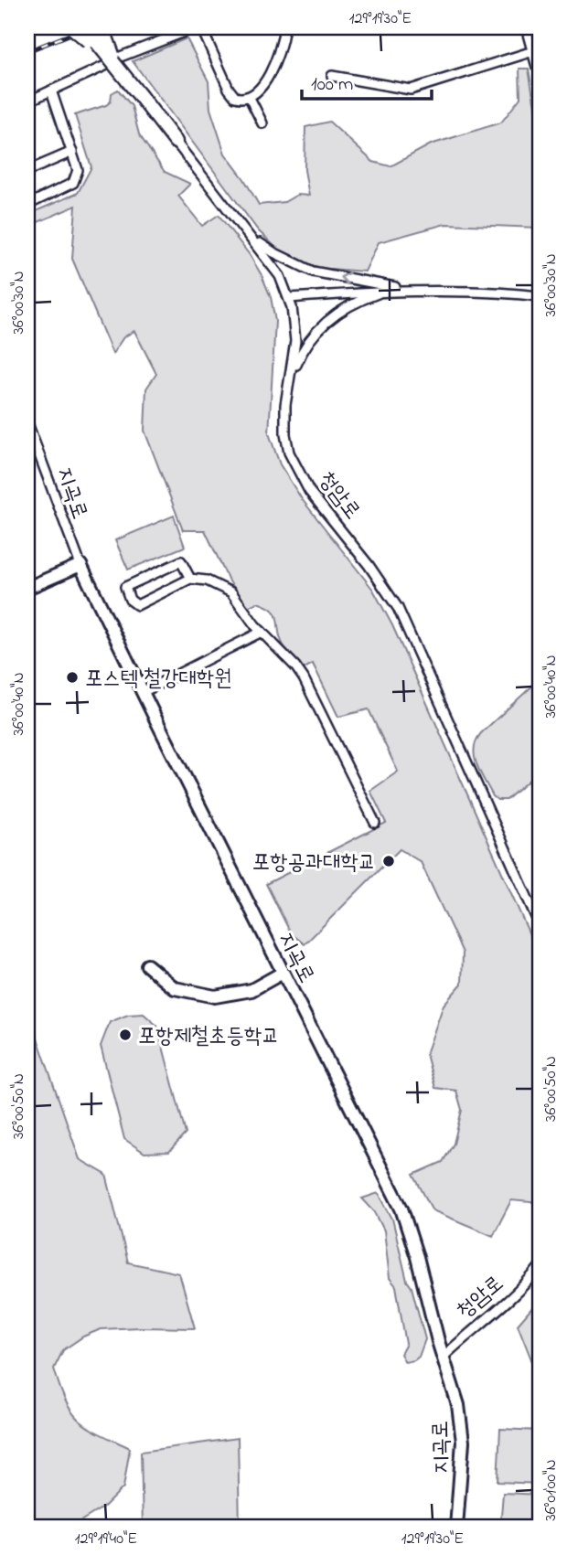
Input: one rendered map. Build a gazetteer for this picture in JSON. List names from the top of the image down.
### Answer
{
  "streets": {
    "main road": ["청암로"],
    "street": ["지곡로"]
  },
  "crossings": [
    ["지곡로", "청암로"]
  ],
  "places": ["포스텍 철강대학원", "포항공과대학교", "포항제철초등학교"],
  "scale_bar": "100 m",
  "coordinates": [
    "129°19'30\"E",
    "36°00'30\"N",
    "36°00'40\"N",
    "36°00'50\"N",
    "36°01'00\"N",
    "129°19'40\"E"
  ]
}
